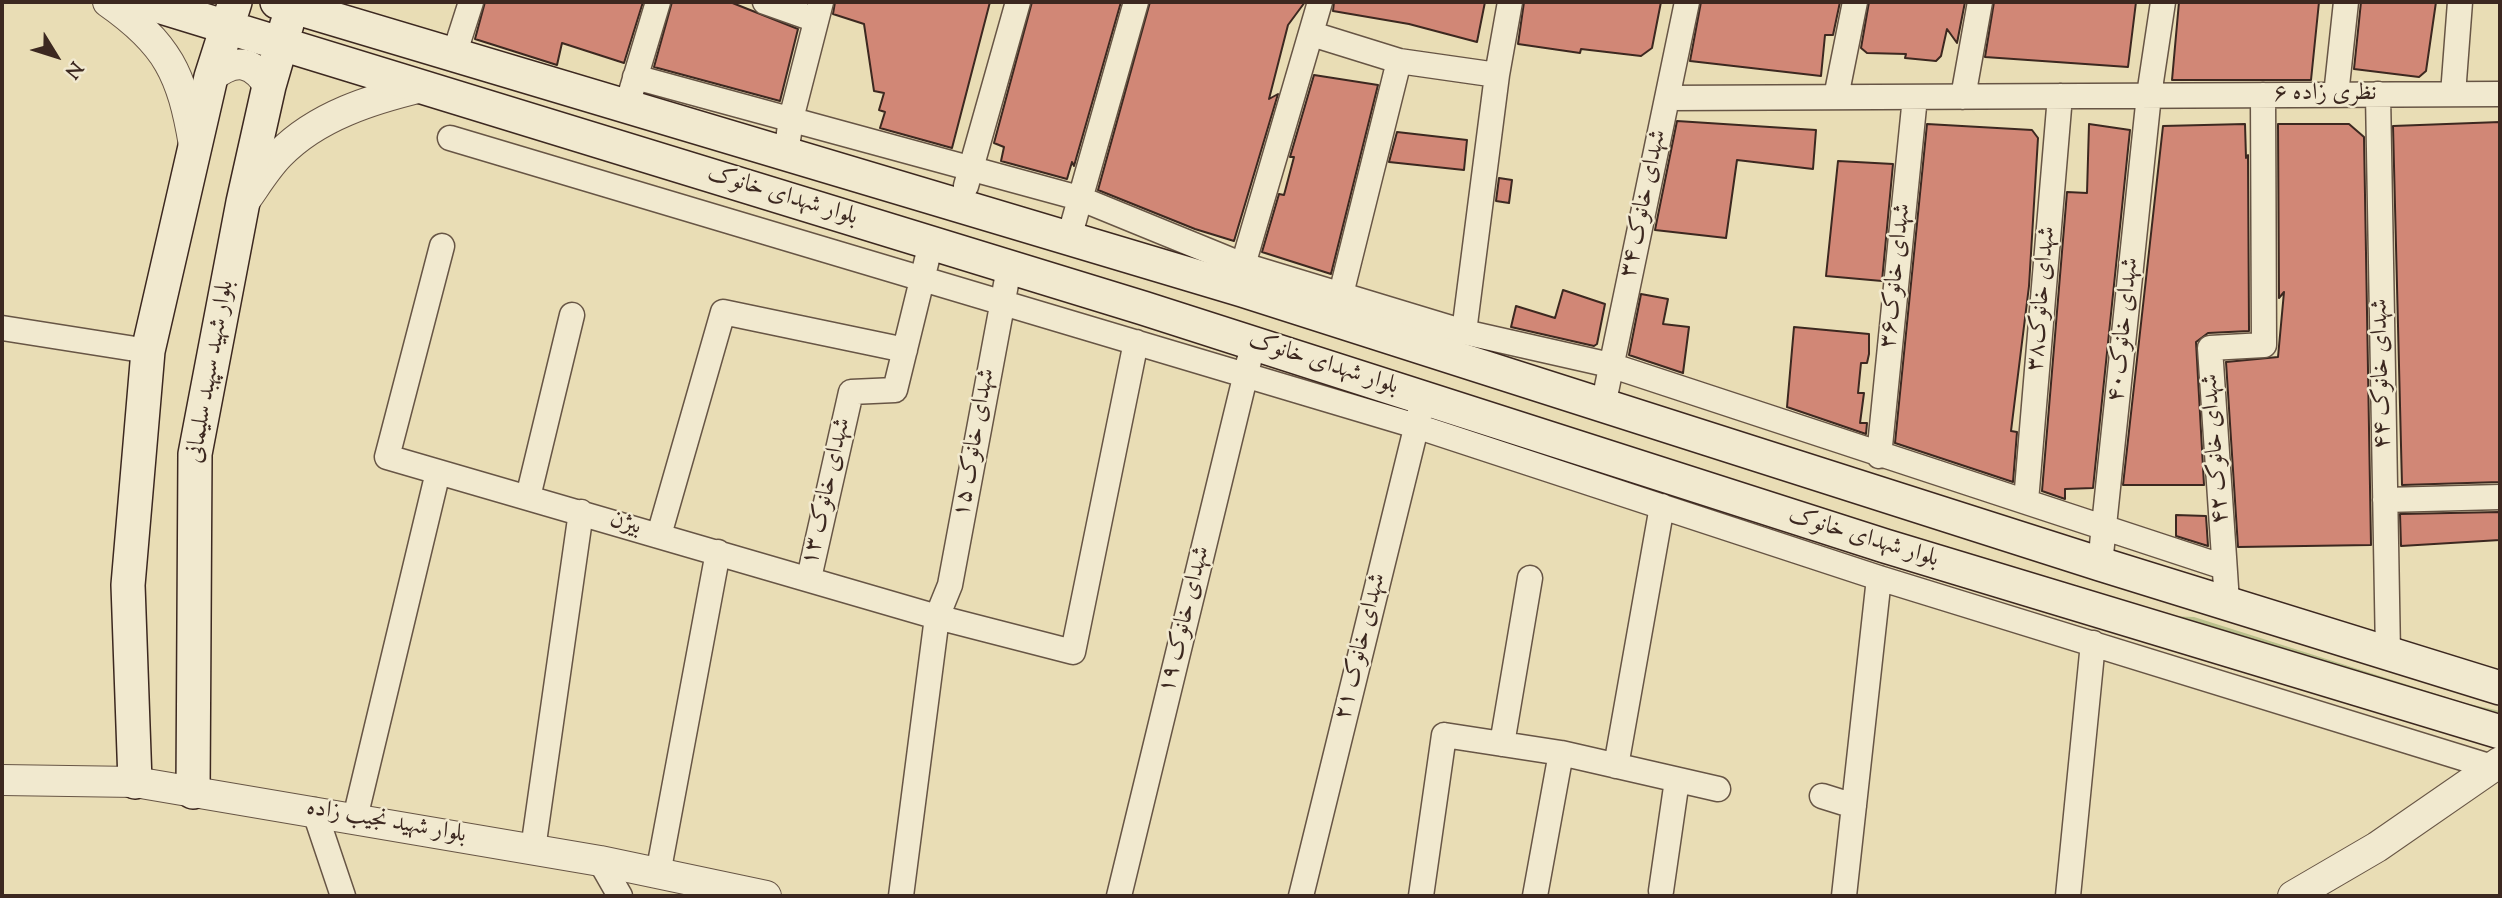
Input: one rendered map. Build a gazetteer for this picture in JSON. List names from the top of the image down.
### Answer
{
  "streets": {
    "main road": ["بلوار شهدای خانوک", "بلوار شهید سپهبد سلیمانی"],
    "street": [
      "نظری زاده ۶",
      "۳۴ شهدای خانوک",
      "شهدای خانوک۳۶",
      "شهدای خانوک۳۸",
      "شهدای خانوک۴۰",
      "۴۴ شهدای خانوک",
      "شهدای خانوک ۱۵",
      "شهدای خانوک ۴۲",
      "شهدای خانوک ۱۳",
      "بیژن",
      "شهدای خانوک ۱۹",
      "شهدای خانوک ۲۱",
      "بلوار شهید نجیب زاده"
    ]
  },
  "crossings": [
    ["نظری زاده ۶", "۳۴ شهدای خانوک"],
    ["نظری زاده ۶", "شهدای خانوک۳۶"],
    ["نظری زاده ۶", "شهدای خانوک۳۸"],
    ["نظری زاده ۶", "شهدای خانوک۴۰"],
    ["نظری زاده ۶", "۴۴ شهدای خانوک"],
    ["نظری زاده ۶", "شهدای خانوک ۴۲"],
    ["بلوار شهدای خانوک", "۳۴ شهدای خانوک"],
    ["بلوار شهدای خانوک", "شهدای خانوک۴۰"],
    ["بلوار شهدای خانوک", "بلوار شهید سپهبد سلیمانی"],
    ["بلوار شهدای خانوک", "۴۴ شهدای خانوک"],
    ["بلوار شهدای خانوک", "شهدای خانوک ۱۵"],
    ["بلوار شهدای خانوک", "شهدای خانوک ۴۲"],
    ["بلوار شهدای خانوک", "شهدای خانوک ۱۳"],
    ["بلوار شهدای خانوک", "شهدای خانوک ۱۹"],
    ["بلوار شهدای خانوک", "شهدای خانوک ۲۱"],
    ["بلوار شهید سپهبد سلیمانی", "بلوار شهید نجیب زاده"],
    ["شهدای خانوک ۱۵", "بیژن"],
    ["شهدای خانوک ۱۳", "بیژن"]
  ],
  "north": "bottom right"
}
